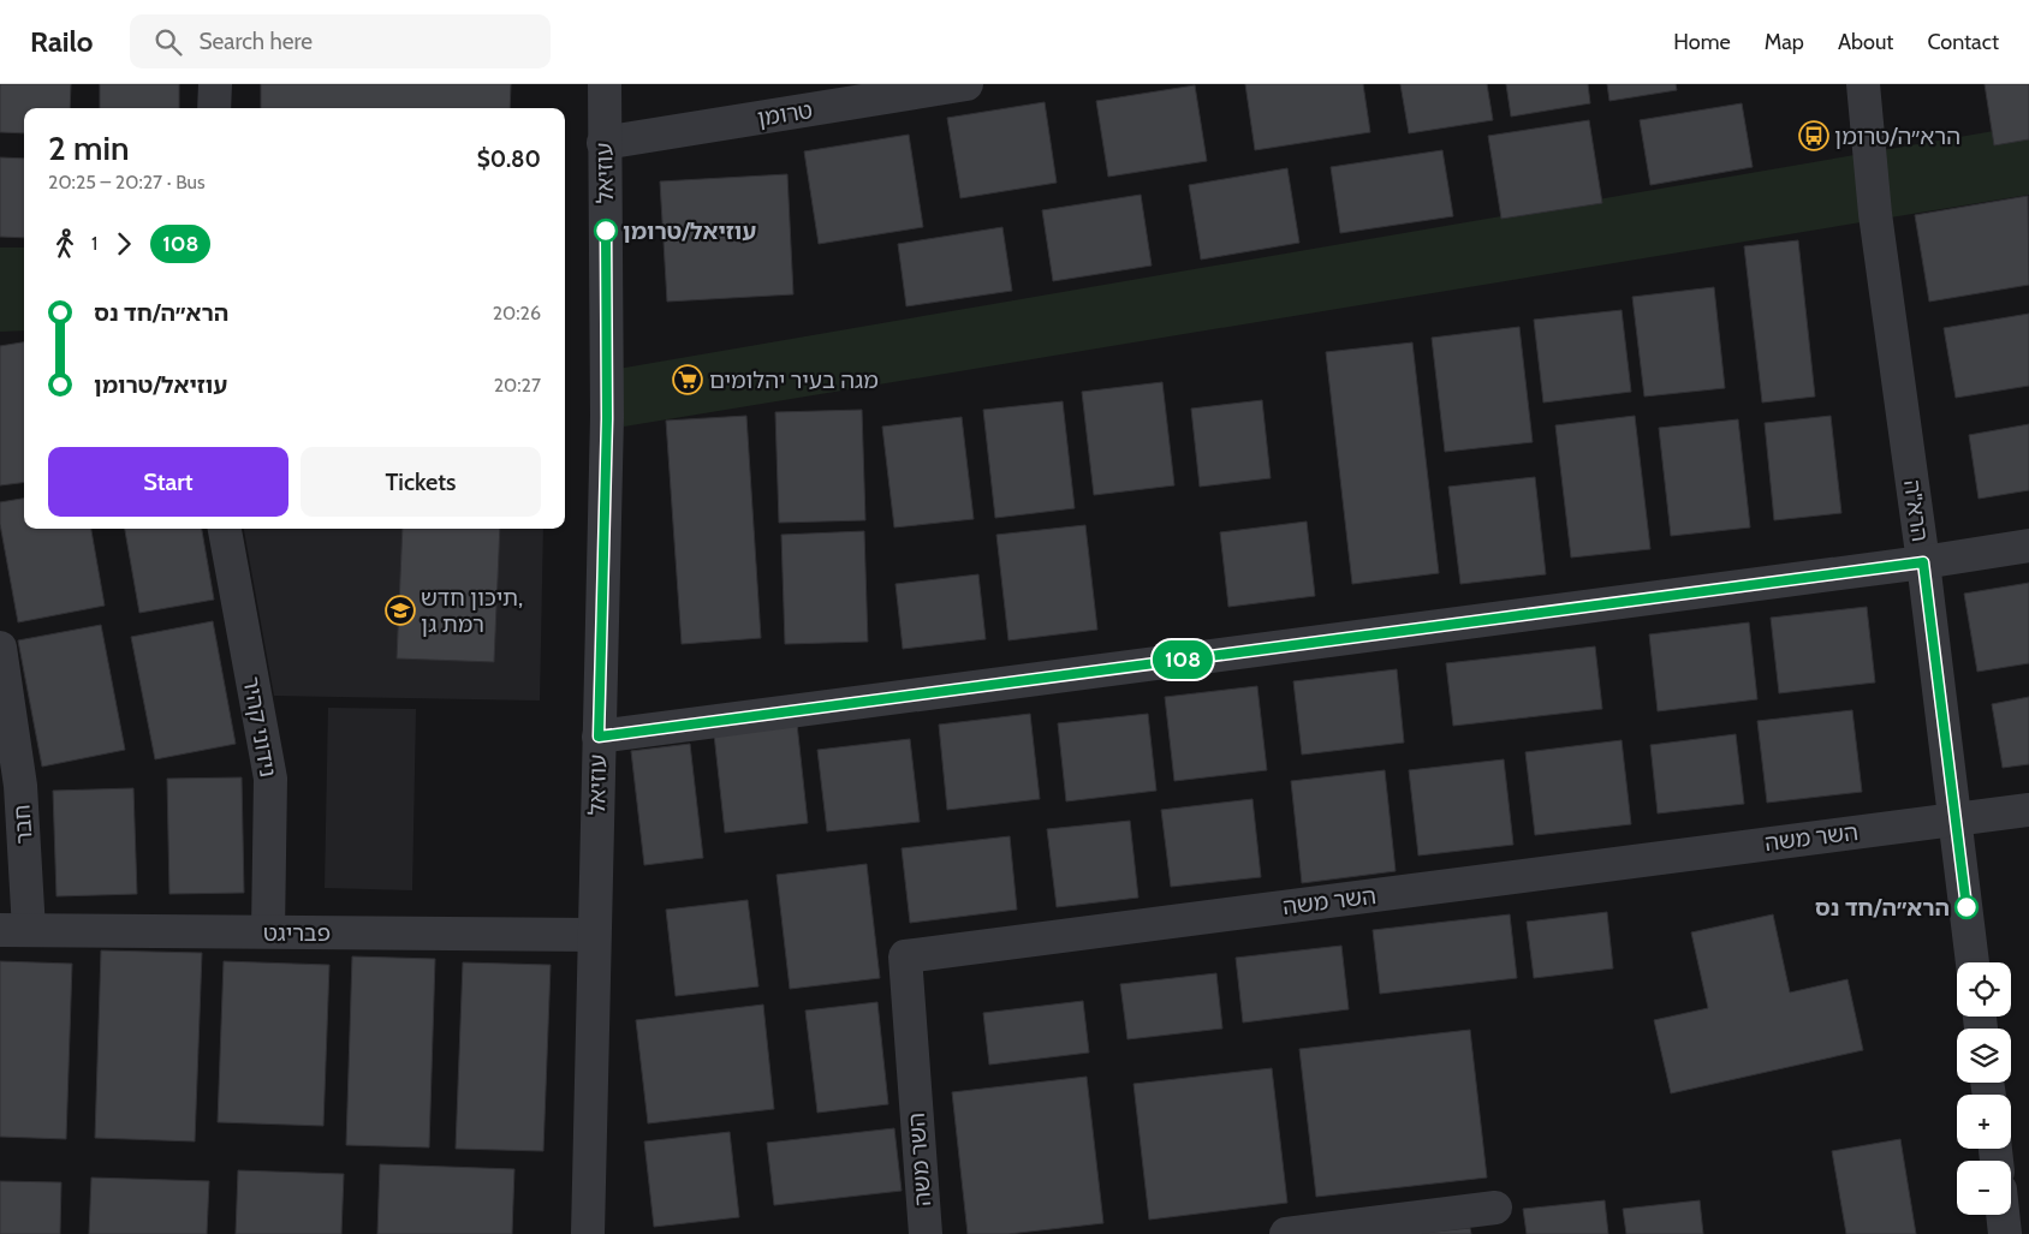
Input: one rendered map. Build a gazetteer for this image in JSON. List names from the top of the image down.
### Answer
{
  "streets": {
    "street": [
      "טרומן",
      "עוזיאל",
      "הרא\"ה",
      "נידוני קהיר",
      "חבר",
      "השר משה",
      "פבריגט"
    ]
  },
  "crossings": [
    ["טרומן", "עוזיאל"],
    ["עוזיאל", "פבריגט"],
    ["הרא\"ה", "השר משה"],
    ["נידוני קהיר", "פבריגט"],
    ["חבר", "פבריגט"]
  ],
  "places": {
    "bus stop": ["הרא״ה/טרומן"],
    "other": ["עוזיאל/טרומן", "הרא״ה/חד נס"],
    "supermarket": ["מגה בעיר יהלומים"],
    "school or university": ["תיכון חדש, רמת גן"]
  },
  "lines": ["bus line 108"],
  "page": {
    "header": "Railo",
    "search": "Search here",
    "nav": [
      "Home",
      "Map",
      "About",
      "Contact"
    ],
    "on_map": "108",
    "heading": ["2 min", "20:25 – 20:27 · Bus", "$0.80"],
    "legs": ["1", "108"],
    "list": [
      {
        "name": "הרא״ה/חד נס",
        "value": "20:26"
      },
      {
        "name": "עוזיאל/טרומן",
        "value": "20:27"
      }
    ],
    "buttons": ["Start", "Tickets"],
    "map_buttons": ["+", "−"]
  }
}
